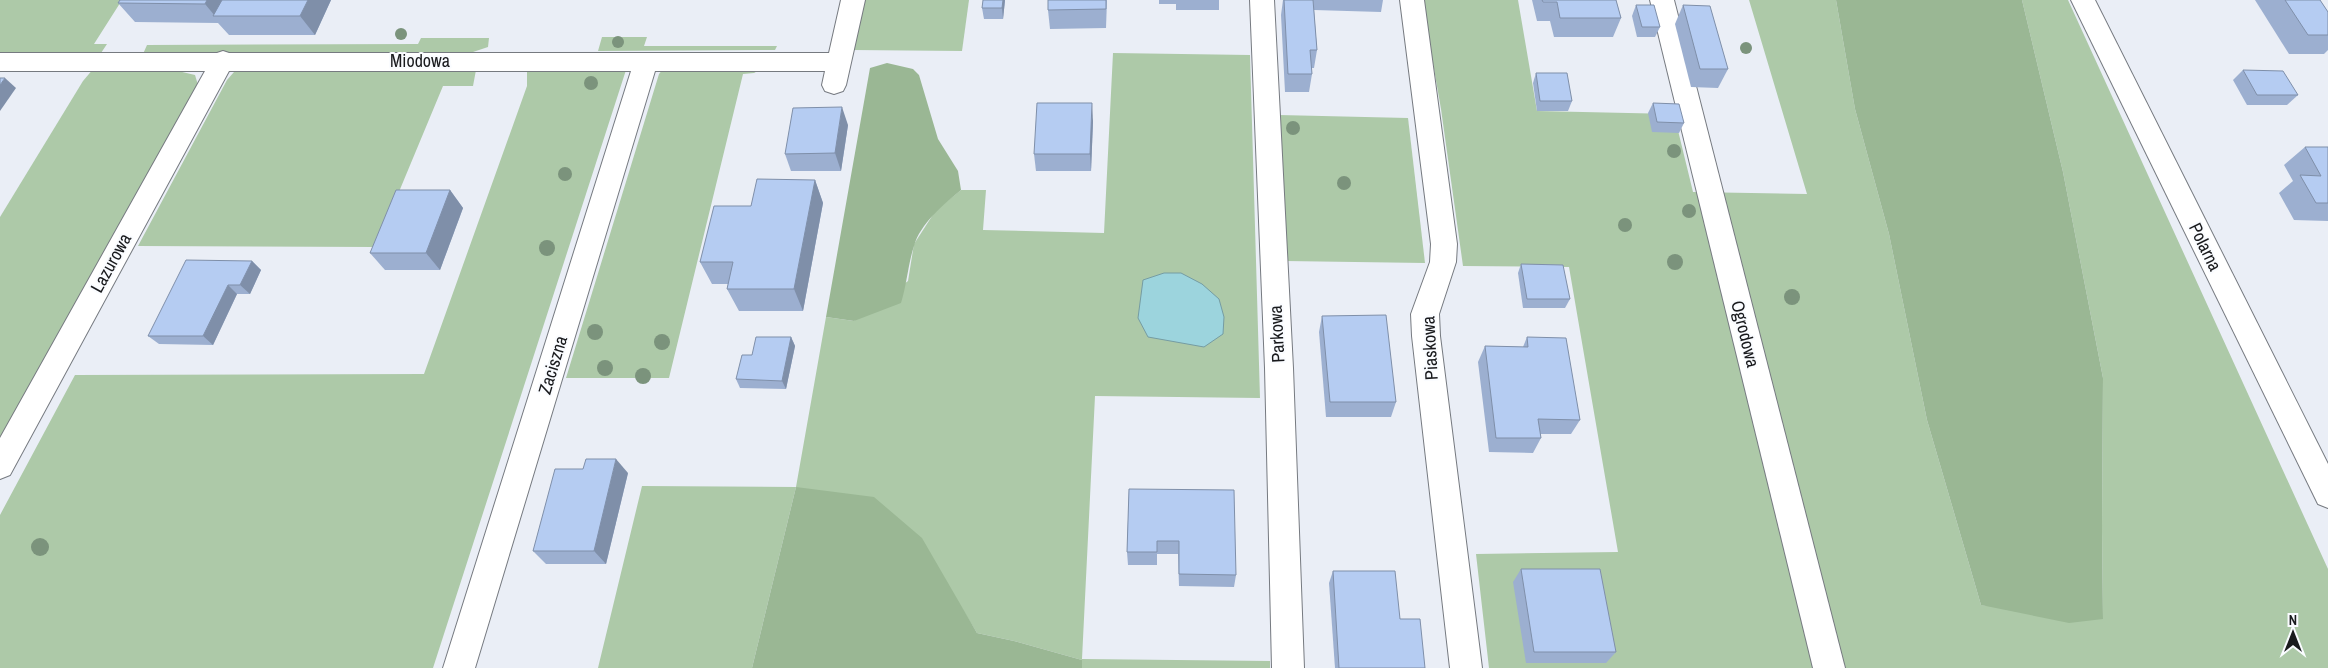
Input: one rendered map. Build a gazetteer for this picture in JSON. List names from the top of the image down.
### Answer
{
  "streets": {
    "street": [
      "Miodowa",
      "Polarna",
      "Lazurowa",
      "Parkowa",
      "Ogrodowa",
      "Piaskowa",
      "Zaciszna"
    ]
  },
  "crossings": [
    ["Miodowa", "Lazurowa"],
    ["Miodowa", "Zaciszna"]
  ],
  "north": "top"
}
